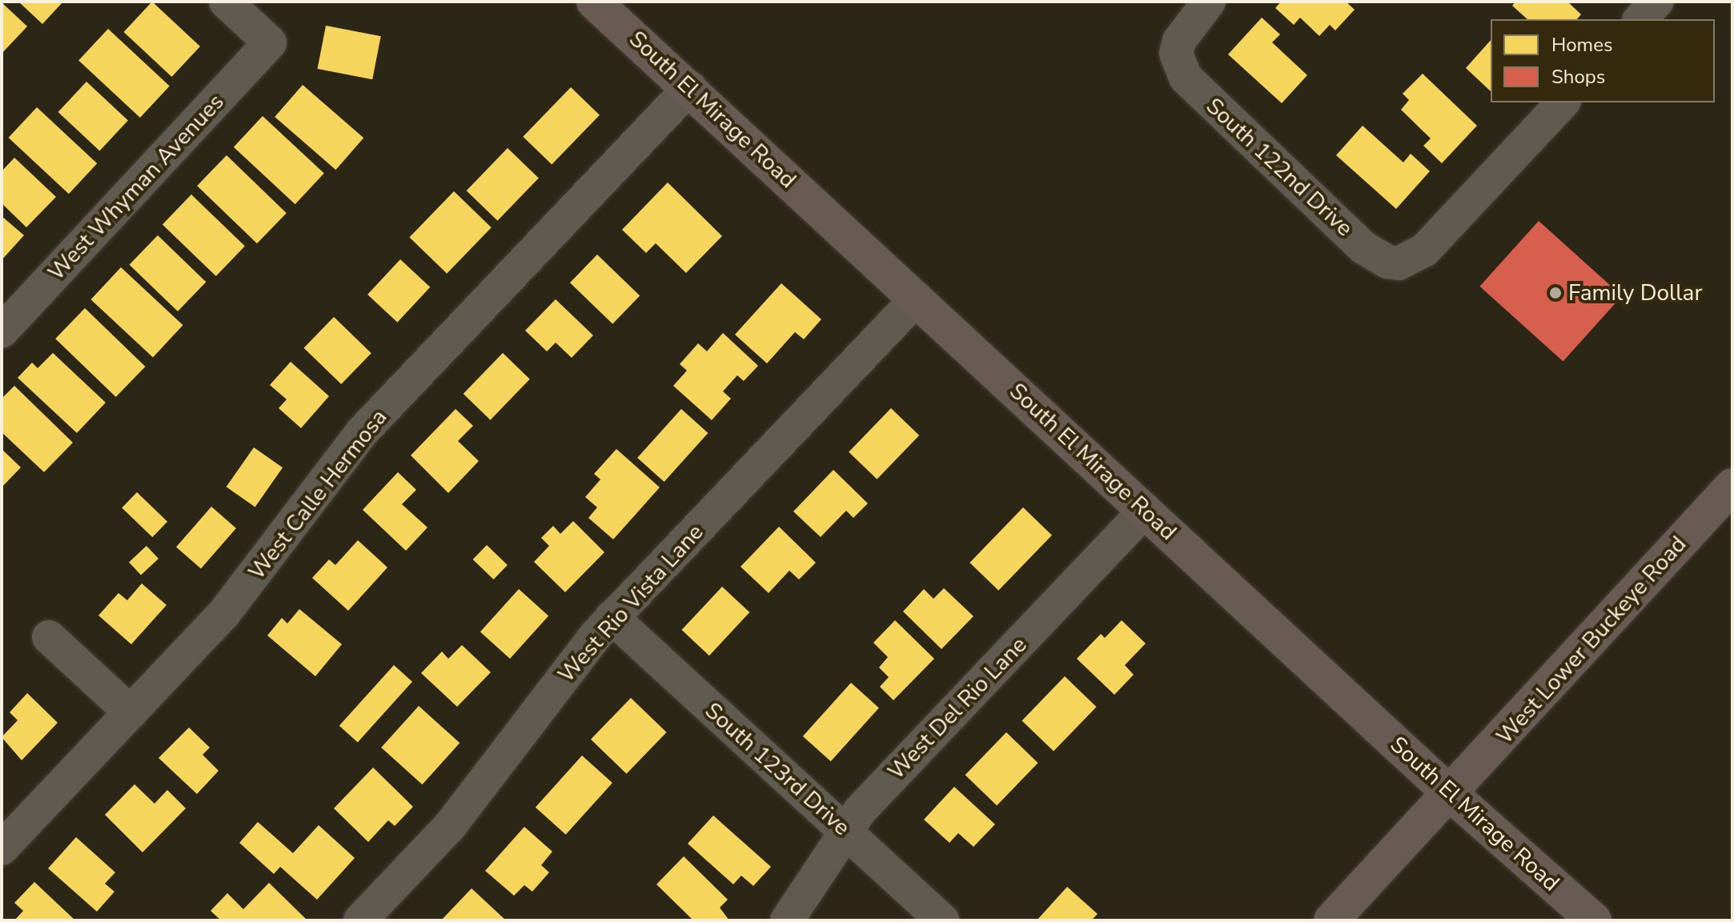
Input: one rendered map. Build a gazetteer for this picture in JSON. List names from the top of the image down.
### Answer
{
  "streets": {
    "main road": ["South El Mirage Road", "West Lower Buckeye Road"],
    "street": [
      "South 122nd Drive",
      "West Whyman Avenues",
      "West Calle Hermosa",
      "West Rio Vista Lane",
      "West Del Rio Lane",
      "South 123rd Drive"
    ]
  },
  "crossings": [
    ["South El Mirage Road", "West Calle Hermosa"],
    ["South El Mirage Road", "West Rio Vista Lane"],
    ["South El Mirage Road", "West Lower Buckeye Road"],
    ["South El Mirage Road", "West Del Rio Lane"],
    ["West Rio Vista Lane", "South 123rd Drive"],
    ["West Del Rio Lane", "South 123rd Drive"]
  ],
  "places": ["Family Dollar"],
  "legend": ["Homes", "Shops"]
}
